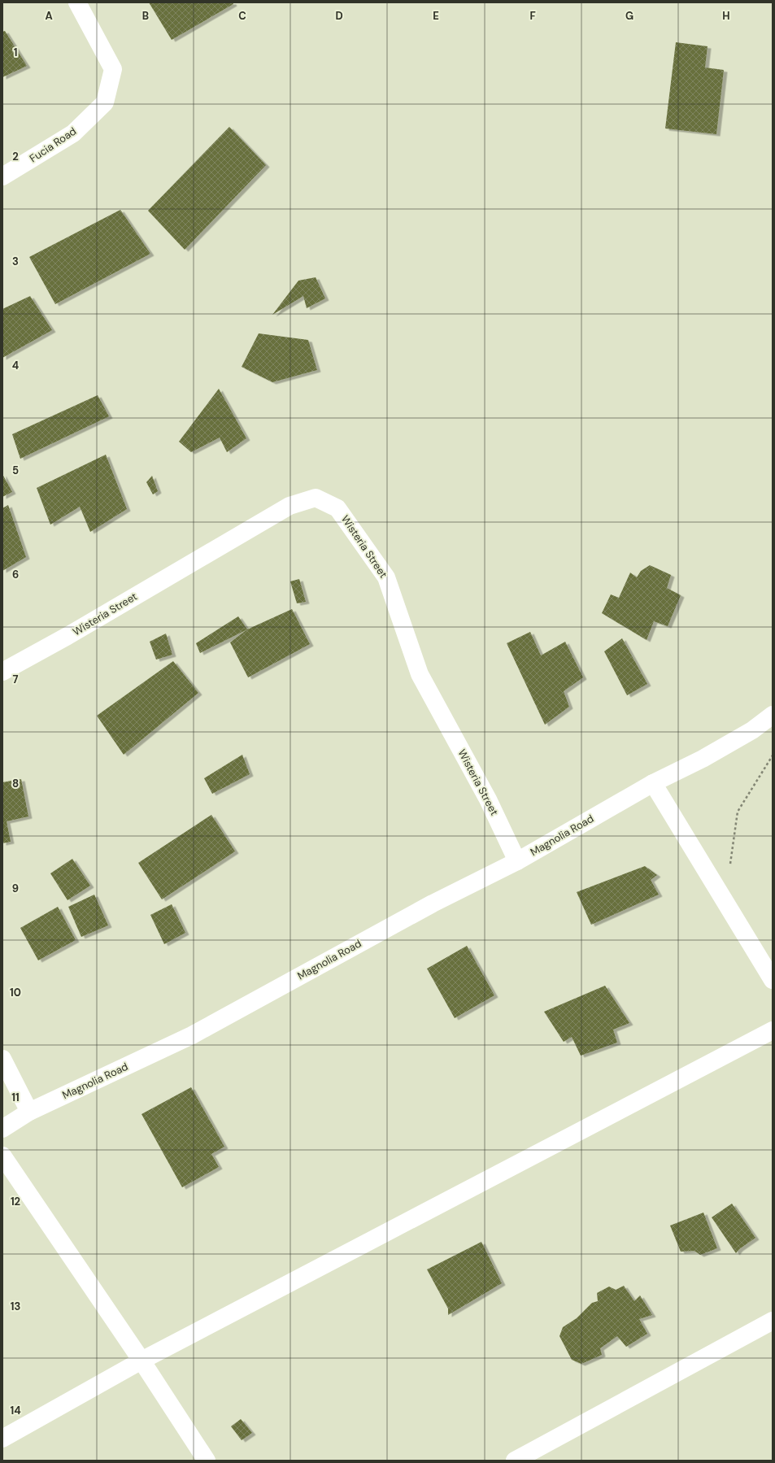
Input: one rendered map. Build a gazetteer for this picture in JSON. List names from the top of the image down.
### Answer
{
  "streets": {
    "street": ["Fucia Road", "Wisteria Street", "Magnolia Road"]
  },
  "crossings": [
    ["Wisteria Street", "Magnolia Road"]
  ],
  "grid": {
    "columns": [
      "A",
      "B",
      "C",
      "D",
      "E",
      "F",
      "G",
      "H"
    ],
    "rows": [
      "1",
      "2",
      "3",
      "4",
      "5",
      "6",
      "7",
      "8",
      "9",
      "10",
      "11",
      "12",
      "13",
      "14"
    ]
  }
}
